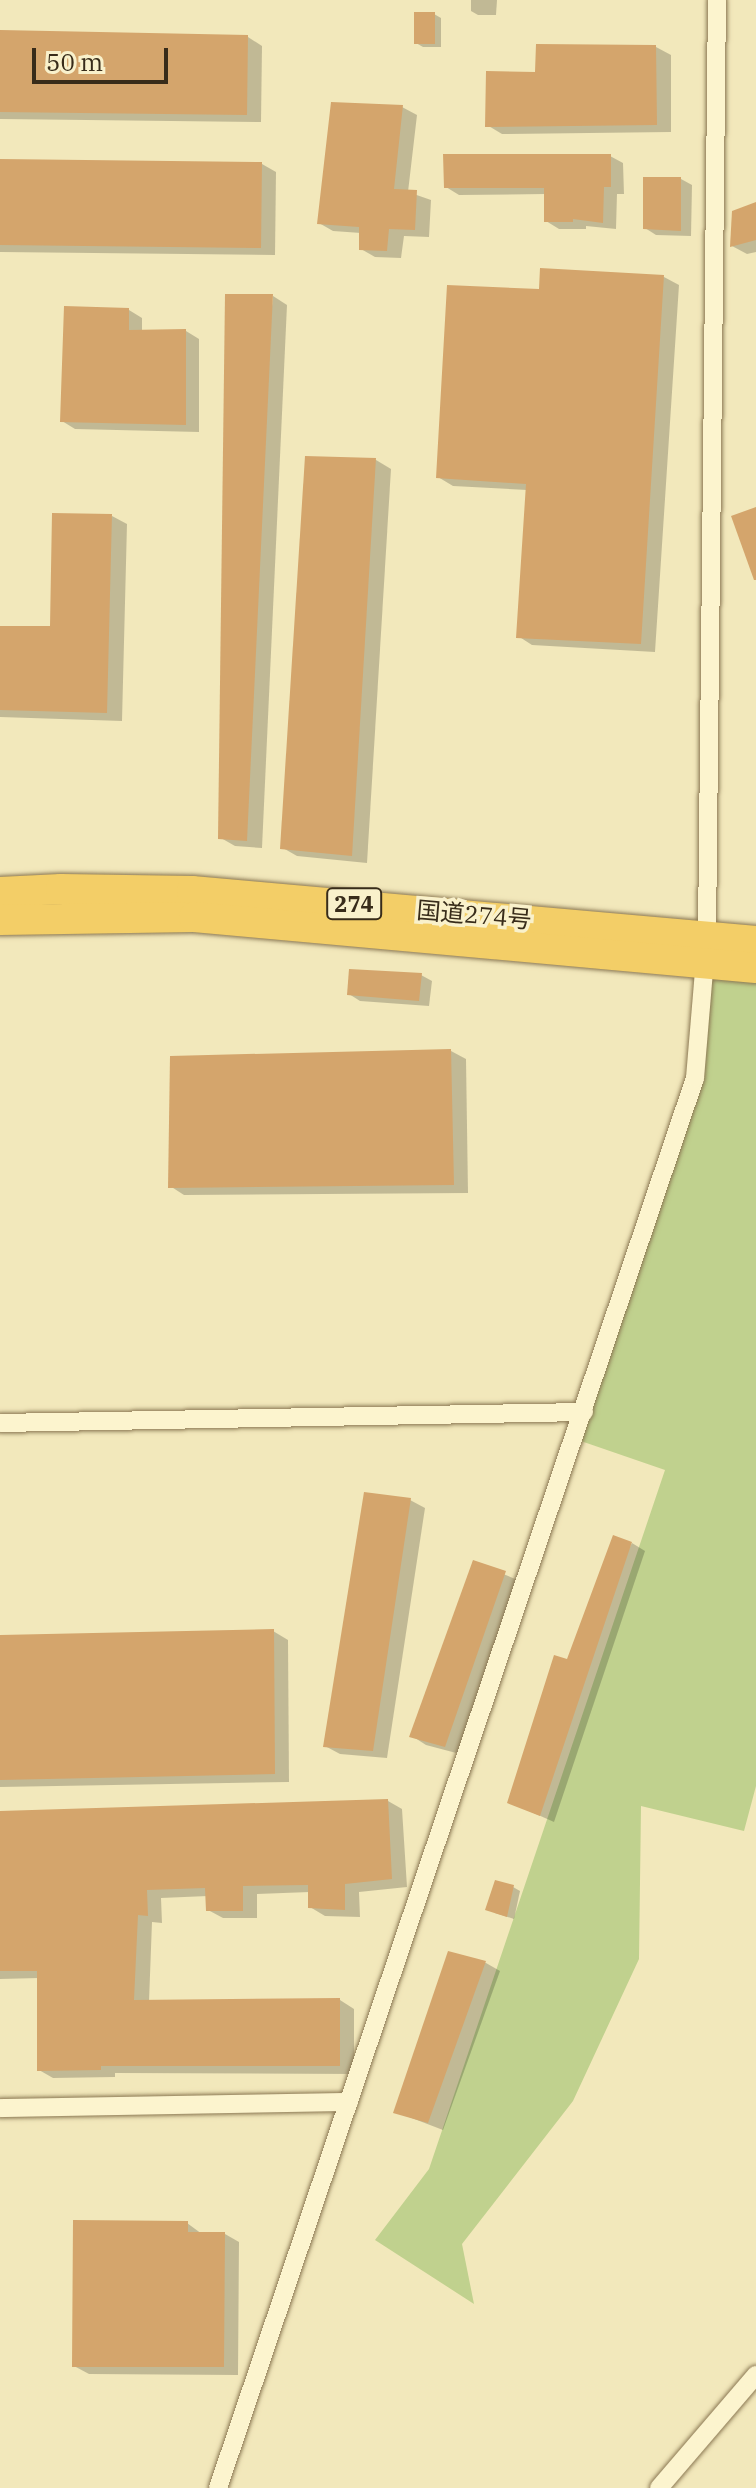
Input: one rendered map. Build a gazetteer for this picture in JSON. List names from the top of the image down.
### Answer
{
  "streets": {
    "highway": ["274", "国道274号"]
  },
  "scale_bar": "50 m"
}
